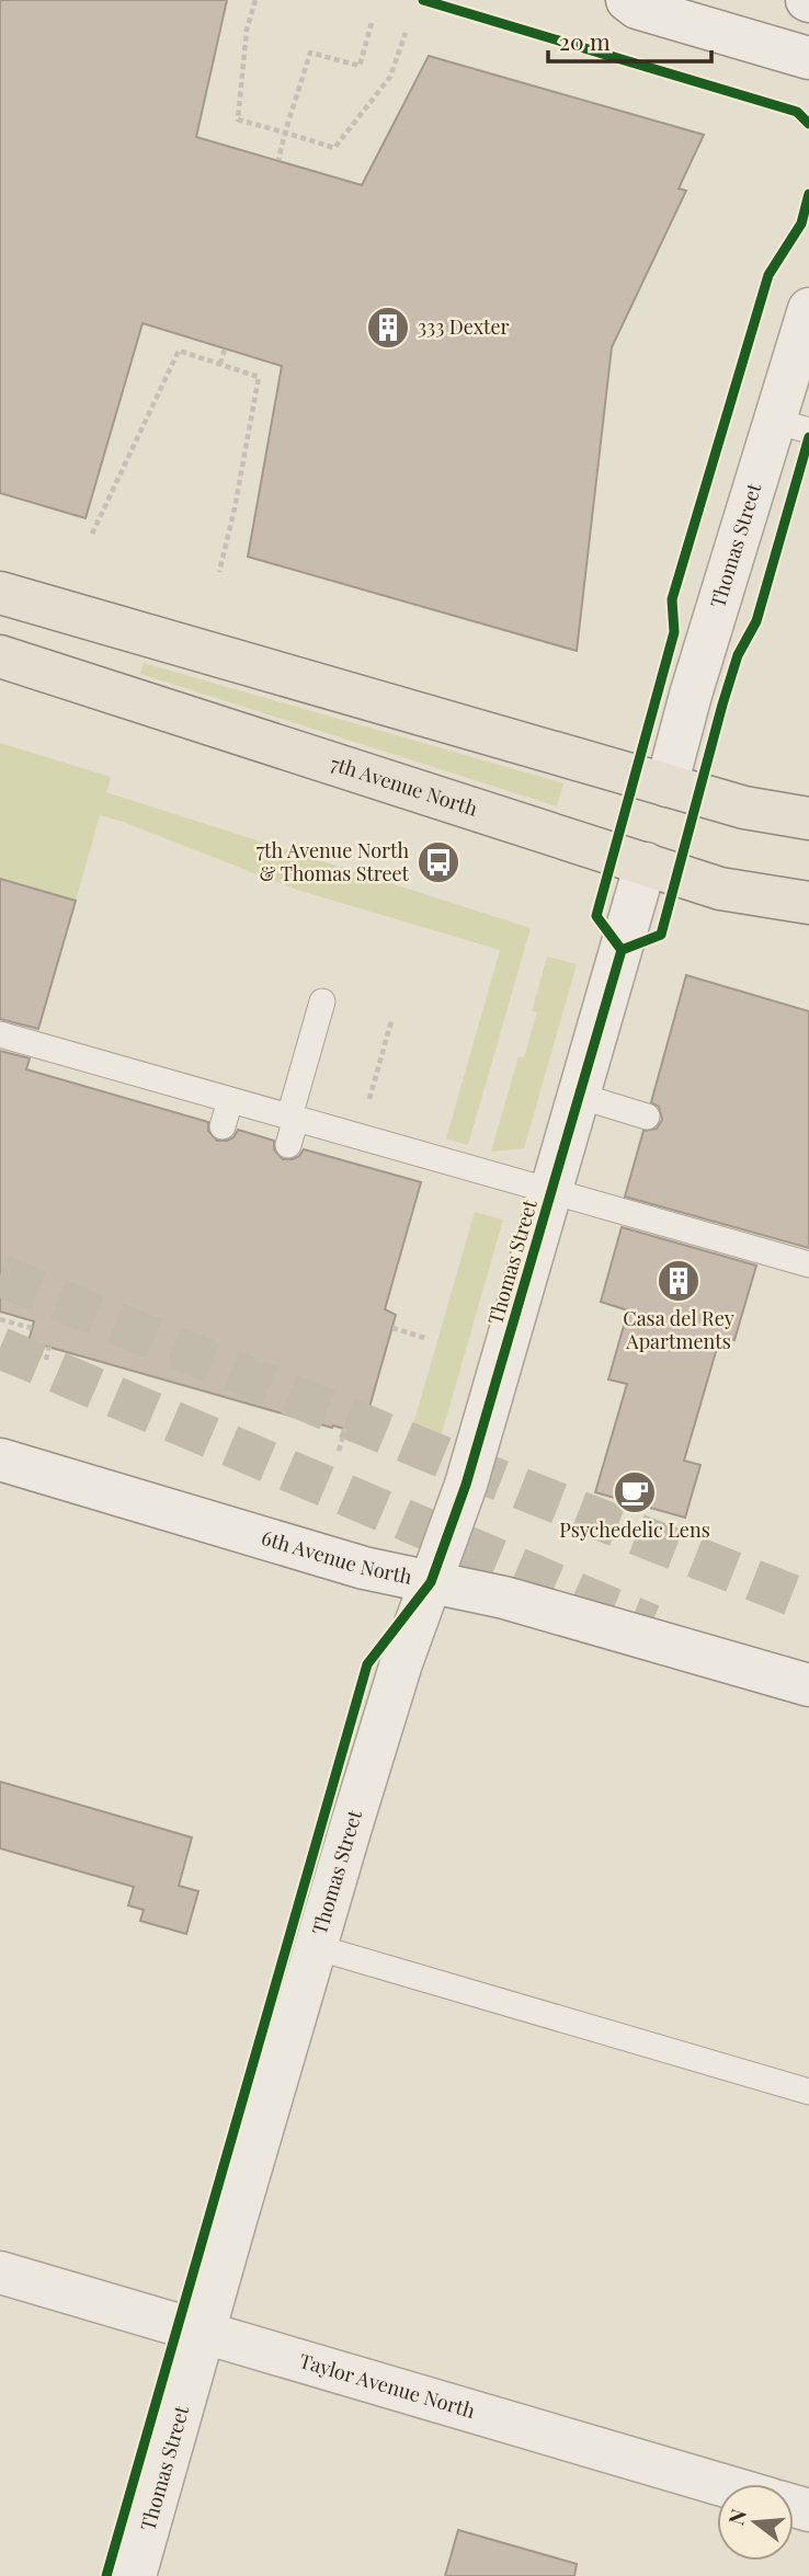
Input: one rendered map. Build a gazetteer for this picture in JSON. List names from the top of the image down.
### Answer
{
  "streets": {
    "main road": ["7th Avenue North"],
    "street": ["Thomas Street", "6th Avenue North", "Taylor Avenue North"]
  },
  "crossings": [
    ["Thomas Street", "7th Avenue North"],
    ["Thomas Street", "6th Avenue North"],
    ["Thomas Street", "Taylor Avenue North"]
  ],
  "places": {
    "building": ["333 Dexter", "Casa del Rey Apartments"],
    "bus stop": ["7th Avenue North & Thomas Street"],
    "cafe": ["Psychedelic Lens"]
  },
  "scale_bar": "20 m",
  "north": "left"
}
